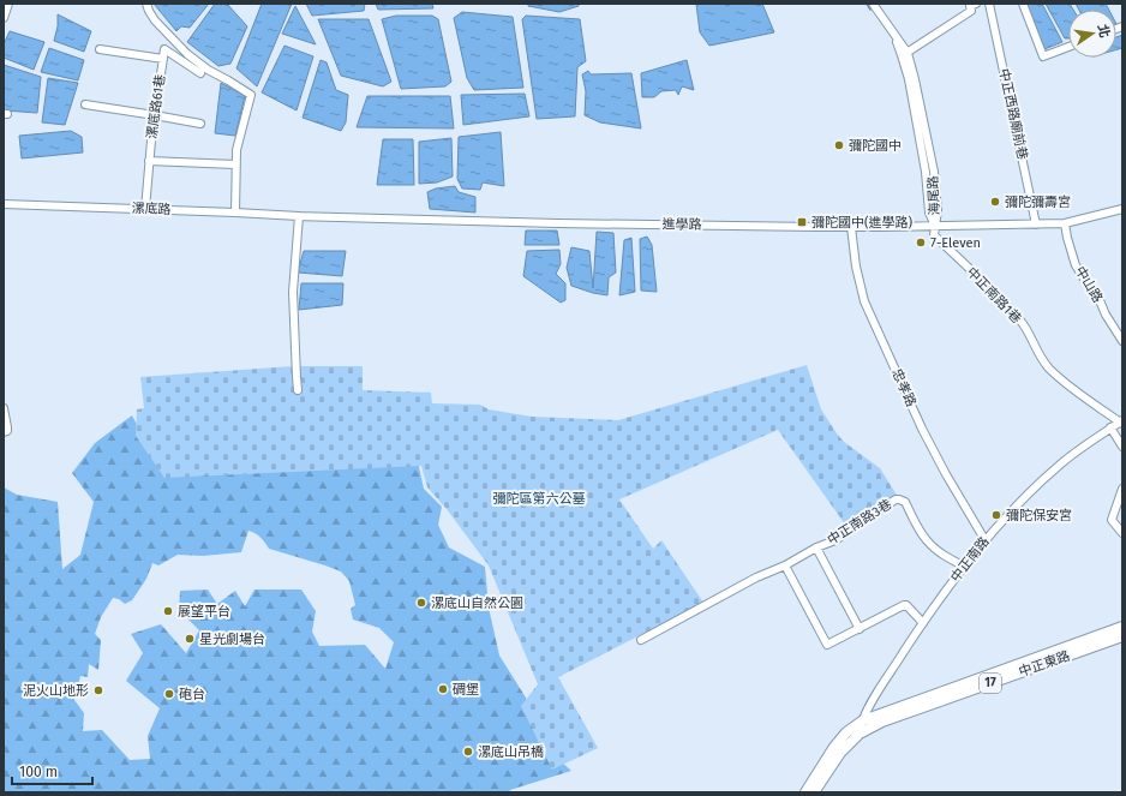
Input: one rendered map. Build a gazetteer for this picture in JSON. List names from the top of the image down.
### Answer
{
  "streets": {
    "main road": ["中正南路", "中正東路", "17"],
    "street": [
      "漯底路61巷",
      "中正西路廟前巷",
      "海尾路",
      "漯底路",
      "進學路",
      "中山路",
      "中正南路1巷",
      "忠孝路",
      "中正南路3巷"
    ]
  },
  "crossings": [
    ["漯底路61巷", "漯底路"],
    ["中正西路廟前巷", "進學路"],
    ["海尾路", "進學路"],
    ["海尾路", "中正南路1巷"],
    ["漯底路", "進學路"],
    ["進學路", "中山路"],
    ["進學路", "中正南路1巷"],
    ["進學路", "忠孝路"],
    ["中正南路1巷", "中正南路"],
    ["忠孝路", "中正南路"],
    ["中正南路3巷", "中正南路"],
    ["中正南路", "中正東路"]
  ],
  "parks": ["彌陀區第六公墓"],
  "places": {
    "other": [
      "彌陀國中",
      "彌陀彌壽宮",
      "7-Eleven",
      "彌陀保安宮",
      "漯底山自然公園",
      "展望平台",
      "星光劇場台",
      "碉堡",
      "泥火山地形",
      "砲台",
      "漯底山吊橋"
    ],
    "transit": ["彌陀國中(進學路)"]
  },
  "scale_bar": "100 m",
  "north": "right"
}
